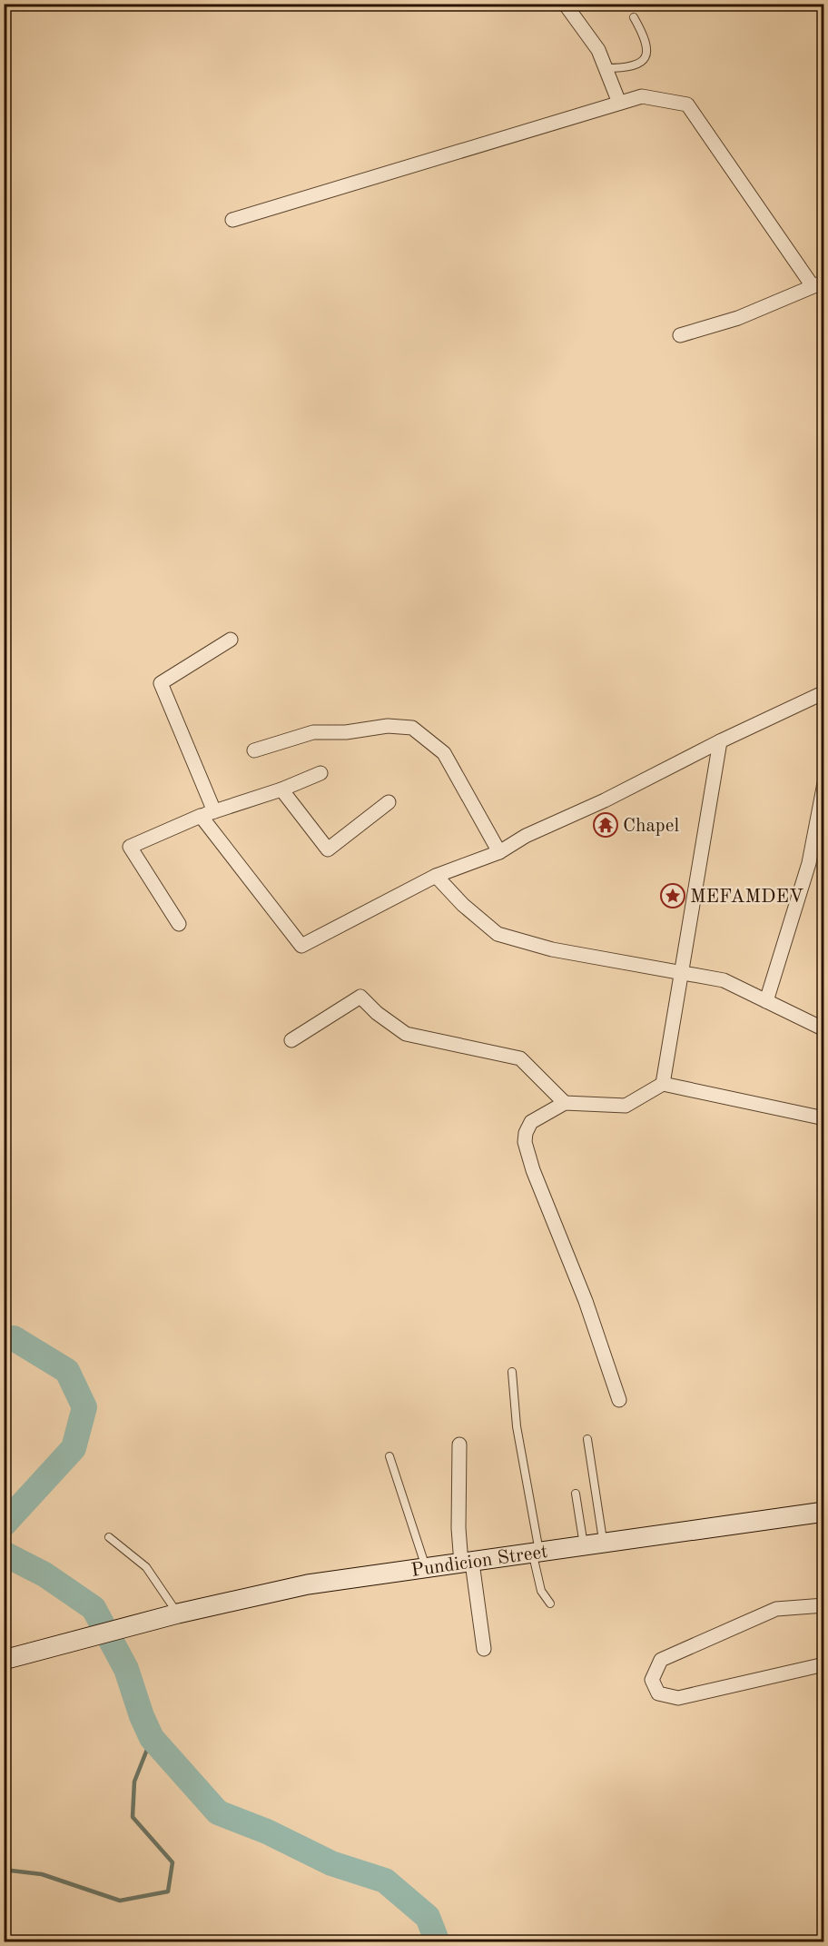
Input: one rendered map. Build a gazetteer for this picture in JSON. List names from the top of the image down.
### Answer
{
  "streets": {
    "main road": ["Pundicion Street"]
  },
  "places": {
    "temple": ["Chapel"],
    "place": ["MEFAMDEV"]
  }
}
